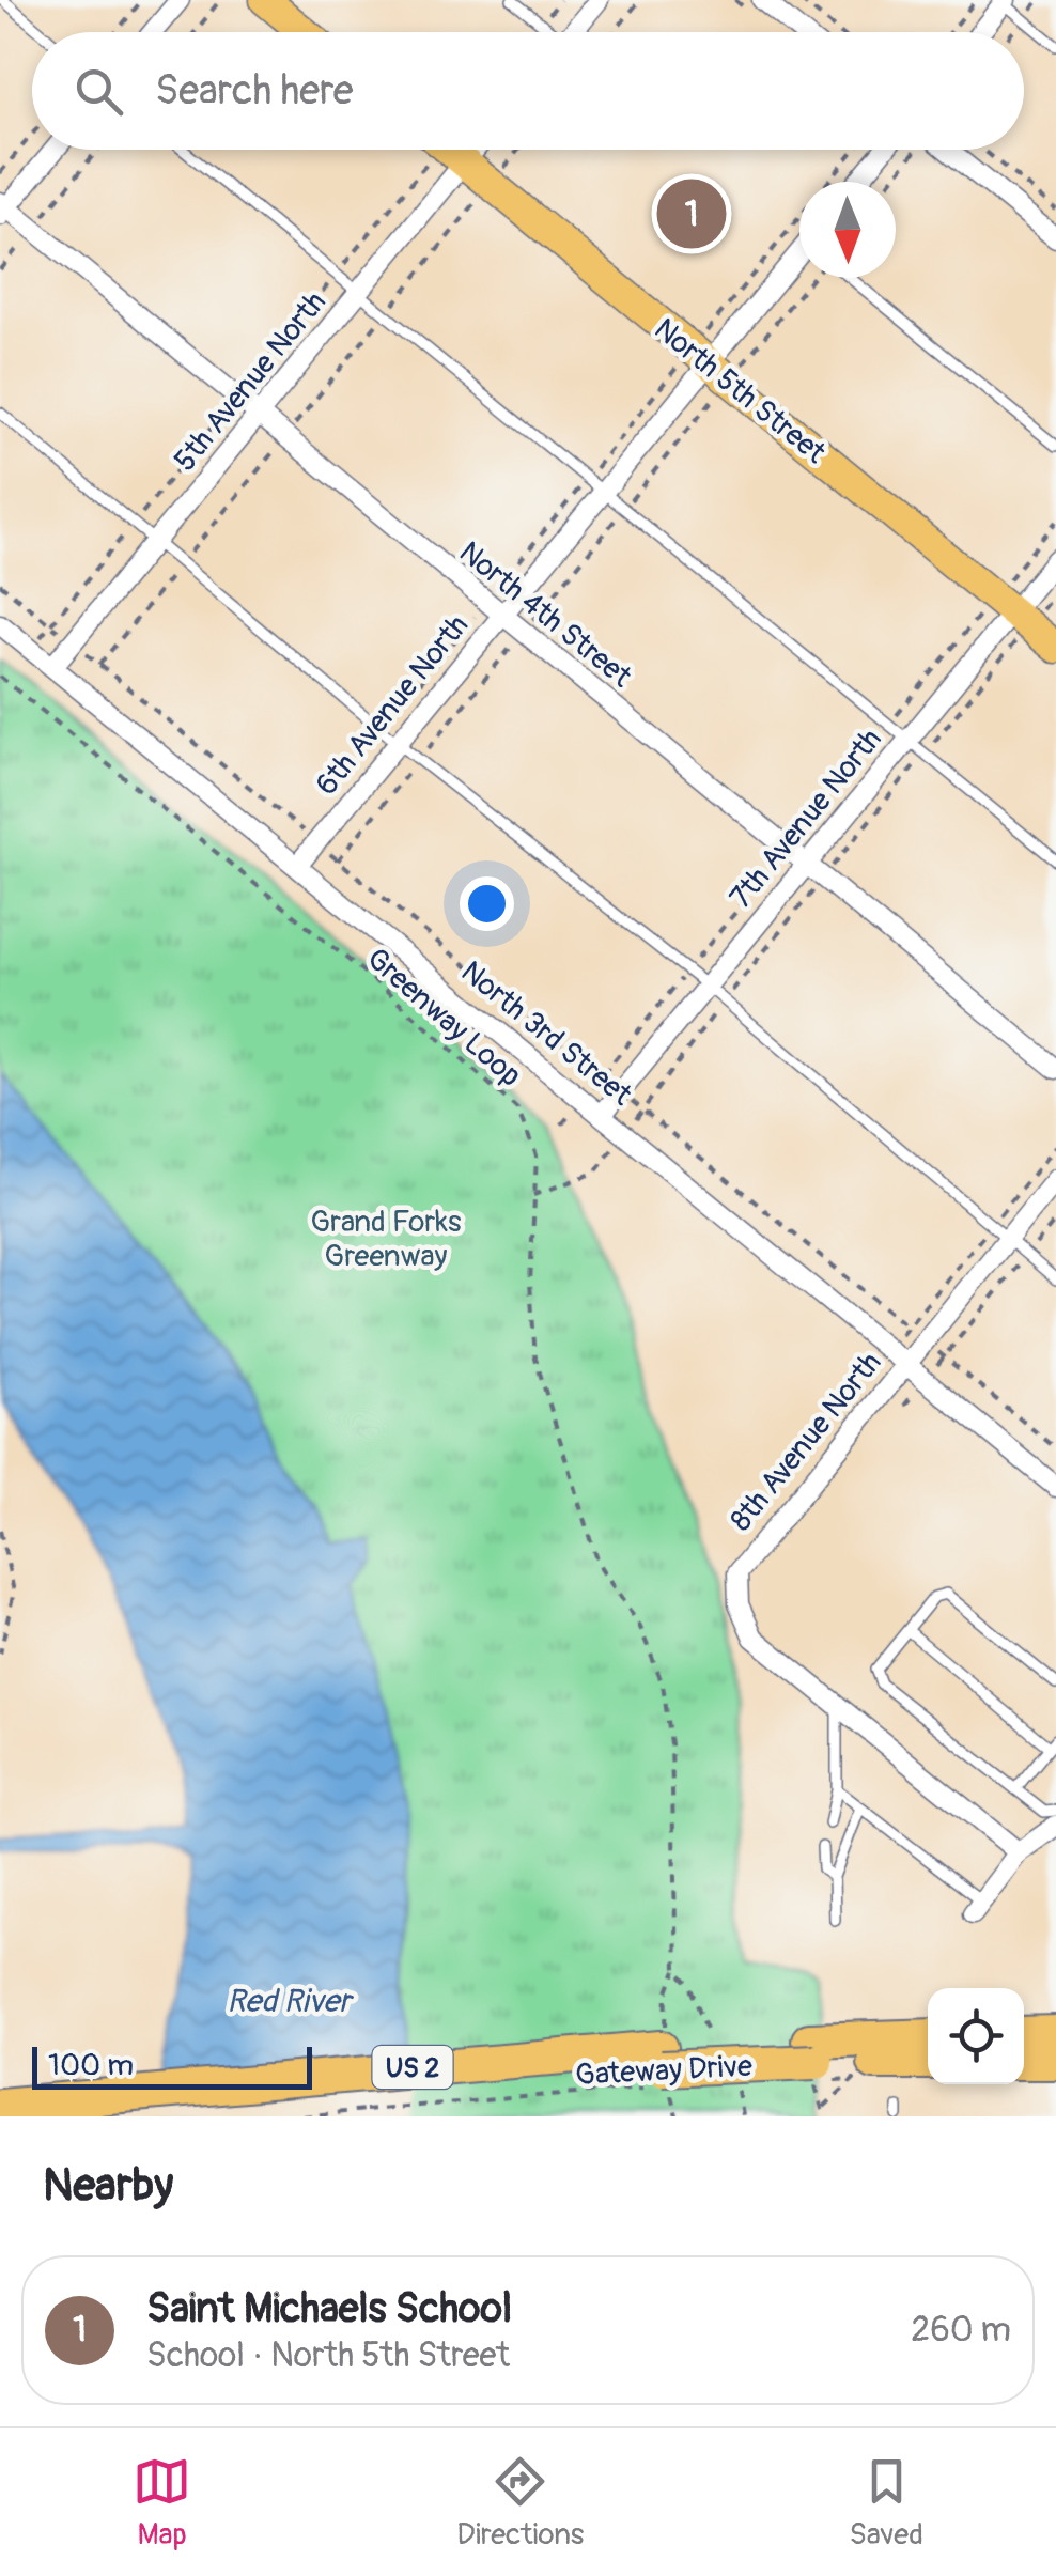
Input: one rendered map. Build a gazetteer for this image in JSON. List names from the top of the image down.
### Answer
{
  "streets": {
    "highway": ["US 2", "Gateway Drive"],
    "main road": ["North 5th Street"],
    "street": [
      "5th Avenue North",
      "North 4th Street",
      "6th Avenue North",
      "7th Avenue North",
      "North 3rd Street",
      "8th Avenue North"
    ],
    "path": ["Greenway Loop"]
  },
  "crossings": [
    ["5th Avenue North", "North 5th Street"],
    ["5th Avenue North", "North 4th Street"],
    ["5th Avenue North", "North 3rd Street"],
    ["North 5th Street", "6th Avenue North"],
    ["North 5th Street", "7th Avenue North"],
    ["North 4th Street", "6th Avenue North"],
    ["North 4th Street", "7th Avenue North"],
    ["6th Avenue North", "North 3rd Street"],
    ["7th Avenue North", "North 3rd Street"],
    ["Greenway Loop", "Gateway Drive"],
    ["North 3rd Street", "8th Avenue North"],
    ["US 2", "Gateway Drive"]
  ],
  "water": ["Red River"],
  "parks": ["Grand Forks Greenway"],
  "scale_bar": "100 m",
  "north": "bottom",
  "page": {
    "search": "Search here",
    "pins": "1",
    "scale": "100 m",
    "heading": "Nearby",
    "list": [
      {
        "mark": "1",
        "name": "Saint Michaels School",
        "note": "School · North 5th Street",
        "value": "260 m"
      }
    ],
    "nav": ["Map", "Directions", "Saved"]
  }
}
